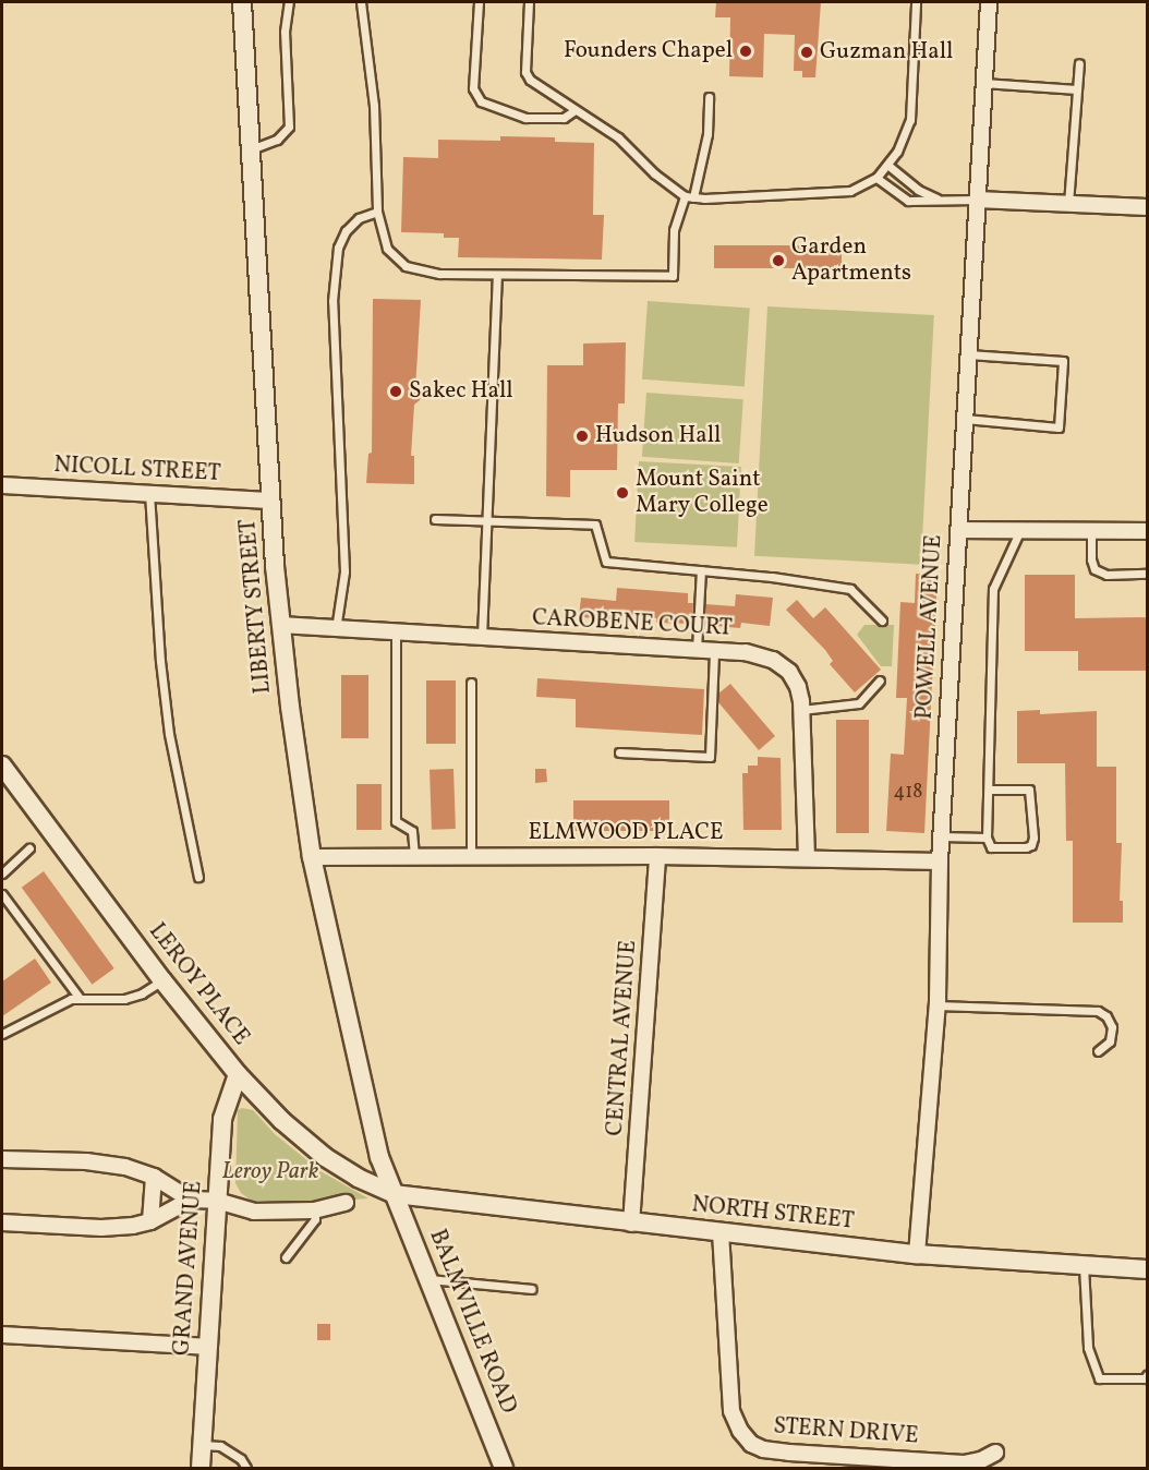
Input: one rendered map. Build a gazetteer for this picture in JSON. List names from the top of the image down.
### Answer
{
  "streets": {
    "street": [
      "NICOLL STREET",
      "LIBERTY STREET",
      "CAROBENE COURT",
      "POWELL AVENUE",
      "ELMWOOD PLACE",
      "LEROY PLACE",
      "CENTRAL AVENUE",
      "NORTH STREET",
      "GRAND AVENUE",
      "BALMVILLE ROAD",
      "STERN DRIVE"
    ]
  },
  "crossings": [
    ["NICOLL STREET", "LIBERTY STREET"],
    ["LIBERTY STREET", "CAROBENE COURT"],
    ["LIBERTY STREET", "ELMWOOD PLACE"],
    ["LIBERTY STREET", "LEROY PLACE"],
    ["LIBERTY STREET", "NORTH STREET"],
    ["LIBERTY STREET", "BALMVILLE ROAD"],
    ["CAROBENE COURT", "ELMWOOD PLACE"],
    ["POWELL AVENUE", "ELMWOOD PLACE"],
    ["POWELL AVENUE", "NORTH STREET"],
    ["ELMWOOD PLACE", "CENTRAL AVENUE"],
    ["LEROY PLACE", "NORTH STREET"],
    ["LEROY PLACE", "GRAND AVENUE"],
    ["LEROY PLACE", "BALMVILLE ROAD"],
    ["CENTRAL AVENUE", "NORTH STREET"],
    ["NORTH STREET", "BALMVILLE ROAD"],
    ["NORTH STREET", "STERN DRIVE"]
  ],
  "parks": ["Leroy Park"],
  "places": [
    "Founders Chapel",
    "Guzman Hall",
    "Garden Apartments",
    "Sakec Hall",
    "Hudson Hall",
    "Mount Saint Mary College"
  ],
  "house_numbers": ["418"]
}
